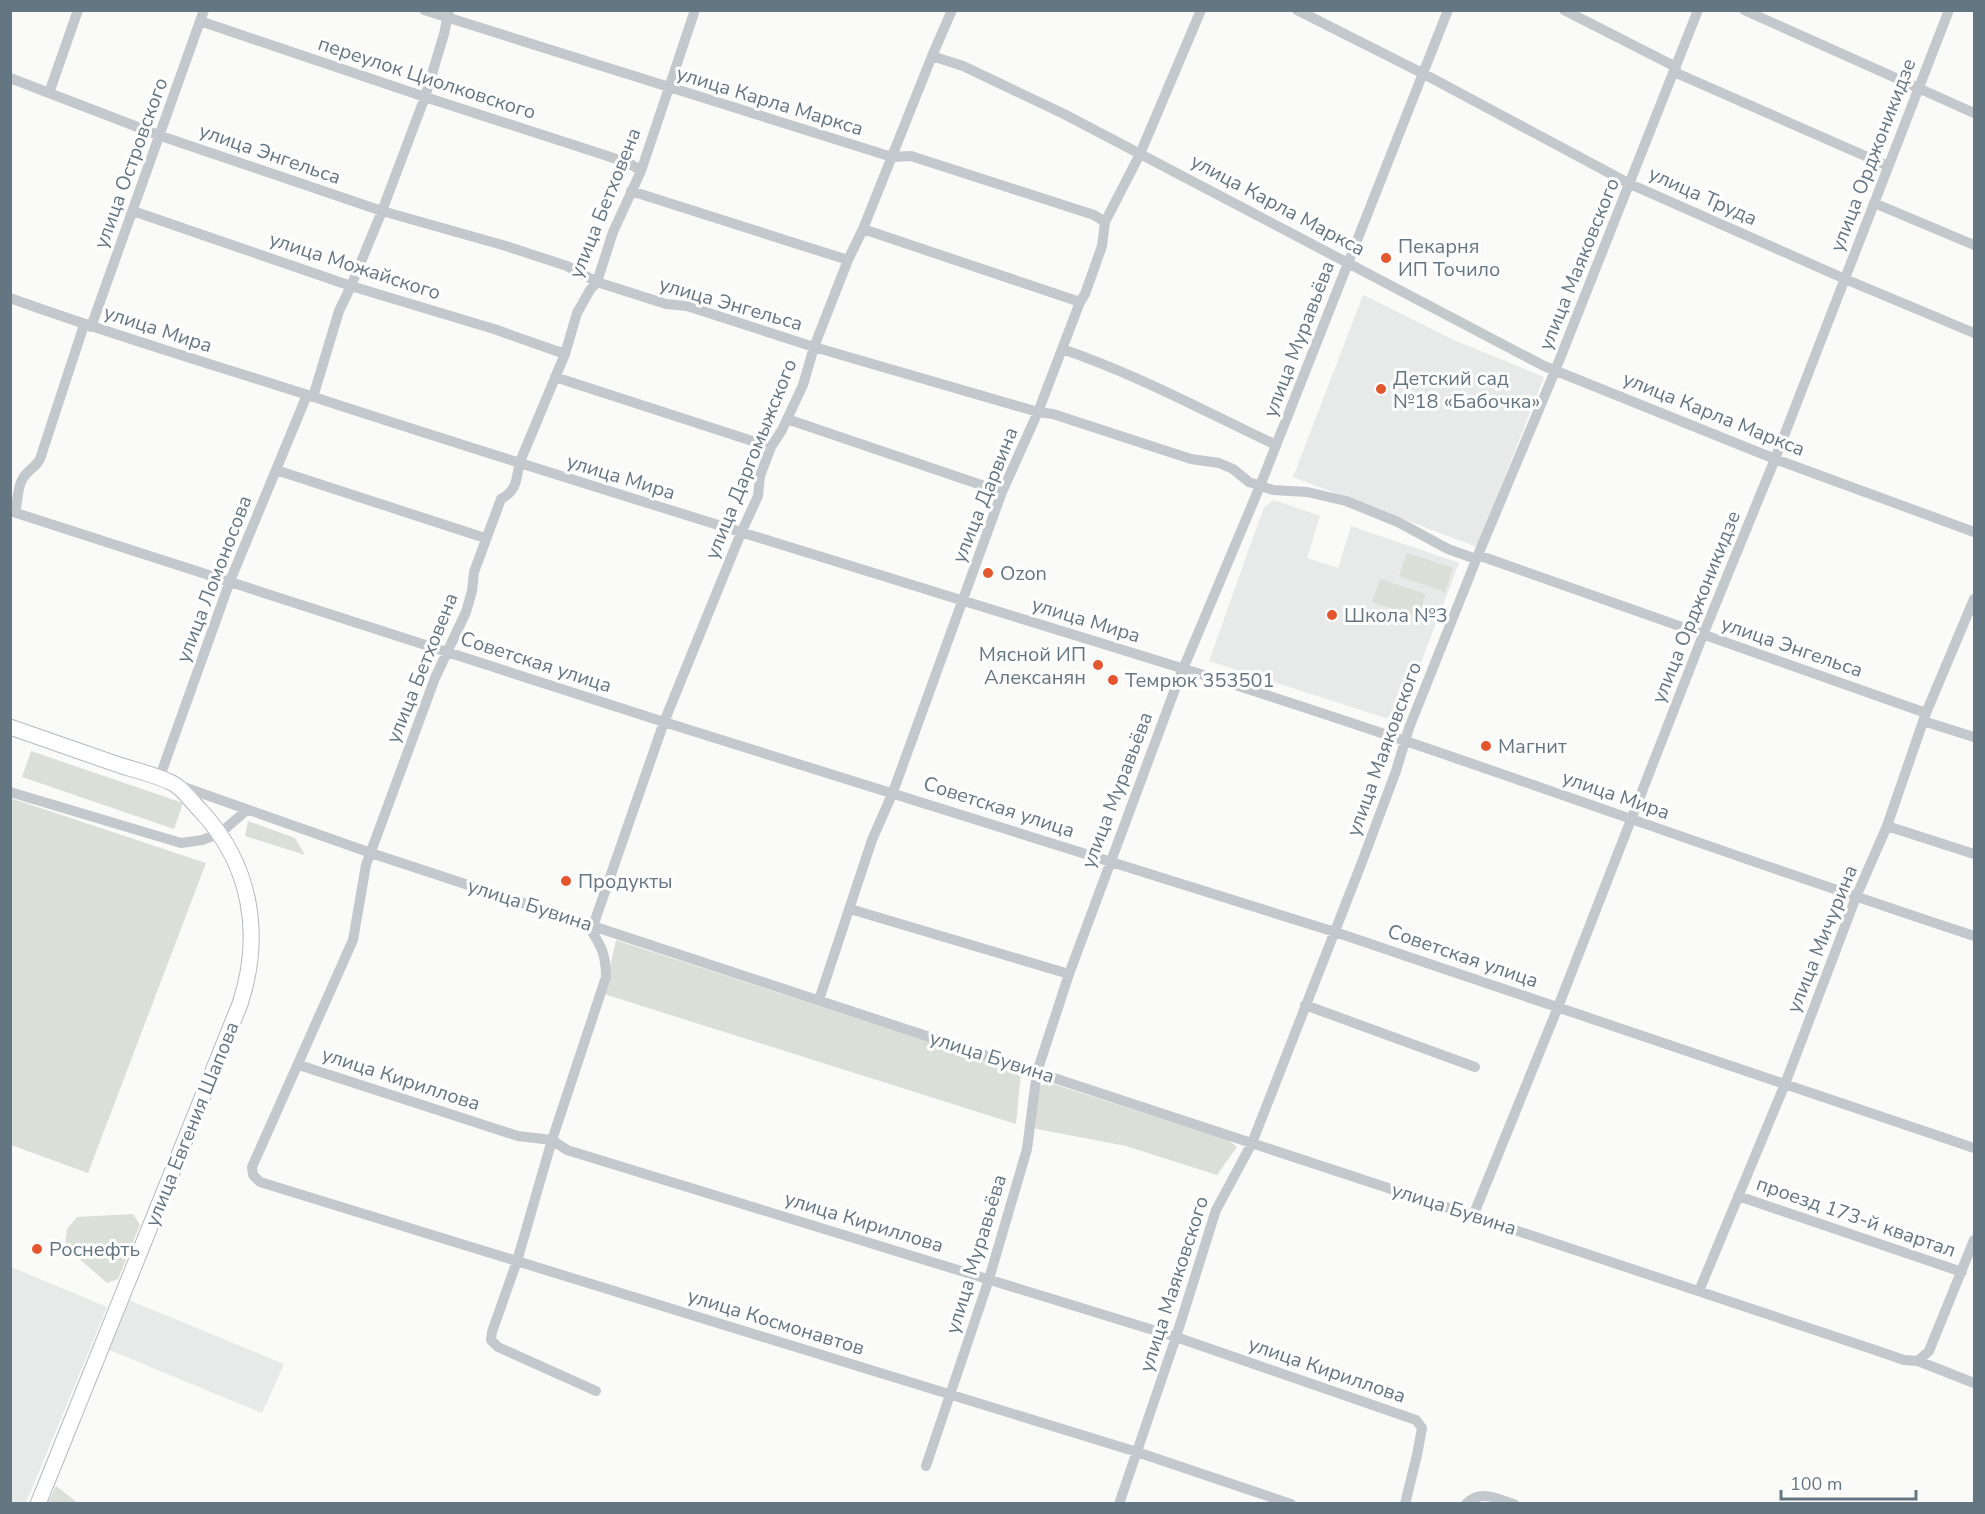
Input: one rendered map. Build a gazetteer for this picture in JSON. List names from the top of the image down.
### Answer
{
  "streets": {
    "street": [
      "переулок Циолковского",
      "улица Карла Маркса",
      "улица Энгельса",
      "улица Орджоникидзе",
      "улица Островского",
      "улица Труда",
      "улица Бетховена",
      "улица Маяковского",
      "улица Можайского",
      "улица Мира",
      "улица Муравьёва",
      "улица Даргомыжского",
      "улица Дарвина",
      "улица Ломоносова",
      "Советская улица",
      "улица Бувина",
      "улица Мичурина",
      "улица Кириллова",
      "улица Евгения Шапова",
      "проезд 173-й квартал",
      "улица Космонавтов"
    ]
  },
  "crossings": [
    ["переулок Циолковского", "улица Островского"],
    ["переулок Циолковского", "улица Бетховена"],
    ["переулок Циолковского", "улица Ломоносова"],
    ["улица Карла Маркса", "улица Орджоникидзе"],
    ["улица Карла Маркса", "улица Бетховена"],
    ["улица Карла Маркса", "улица Маяковского"],
    ["улица Карла Маркса", "улица Муравьёва"],
    ["улица Карла Маркса", "улица Даргомыжского"],
    ["улица Карла Маркса", "улица Дарвина"],
    ["улица Карла Маркса", "улица Ломоносова"],
    ["улица Энгельса", "улица Орджоникидзе"],
    ["улица Энгельса", "улица Островского"],
    ["улица Энгельса", "улица Бетховена"],
    ["улица Энгельса", "улица Маяковского"],
    ["улица Энгельса", "улица Муравьёва"],
    ["улица Энгельса", "улица Даргомыжского"],
    ["улица Энгельса", "улица Дарвина"],
    ["улица Энгельса", "улица Ломоносова"],
    ["улица Энгельса", "улица Мичурина"],
    ["улица Орджоникидзе", "улица Труда"],
    ["улица Орджоникидзе", "улица Мира"],
    ["улица Орджоникидзе", "Советская улица"],
    ["улица Орджоникидзе", "улица Бувина"],
    ["улица Островского", "улица Можайского"],
    ["улица Островского", "улица Мира"],
    ["улица Островского", "Советская улица"],
    ["улица Труда", "улица Маяковского"],
    ["улица Труда", "улица Муравьёва"],
    ["улица Бетховена", "улица Можайского"],
    ["улица Бетховена", "улица Мира"],
    ["улица Бетховена", "Советская улица"],
    ["улица Бетховена", "улица Бувина"],
    ["улица Бетховена", "улица Кириллова"],
    ["улица Бетховена", "улица Космонавтов"],
    ["улица Маяковского", "улица Мира"],
    ["улица Маяковского", "Советская улица"],
    ["улица Маяковского", "улица Бувина"],
    ["улица Маяковского", "улица Кириллова"],
    ["улица Маяковского", "улица Космонавтов"],
    ["улица Можайского", "улица Ломоносова"],
    ["улица Мира", "улица Муравьёва"],
    ["улица Мира", "улица Даргомыжского"],
    ["улица Мира", "улица Дарвина"],
    ["улица Мира", "улица Ломоносова"],
    ["улица Мира", "улица Мичурина"],
    ["улица Муравьёва", "Советская улица"],
    ["улица Муравьёва", "улица Бувина"],
    ["улица Муравьёва", "улица Кириллова"],
    ["улица Муравьёва", "улица Космонавтов"],
    ["улица Даргомыжского", "Советская улица"],
    ["улица Даргомыжского", "улица Бувина"],
    ["улица Дарвина", "Советская улица"],
    ["улица Дарвина", "улица Бувина"],
    ["улица Ломоносова", "Советская улица"],
    ["улица Ломоносова", "улица Бувина"],
    ["Советская улица", "улица Мичурина"],
    ["улица Бувина", "улица Мичурина"],
    ["улица Бувина", "улица Евгения Шапова"],
    ["улица Мичурина", "проезд 173-й квартал"]
  ],
  "places": [
    "Пекарня ИП Точило",
    "Детский сад №18 «Бабочка»",
    "Ozon",
    "Школа №3",
    "Мясной ИП Алексанян",
    "Темрюк 353501",
    "Магнит",
    "Продукты",
    "Роснефть"
  ],
  "scale_bar": "100 m"
}
